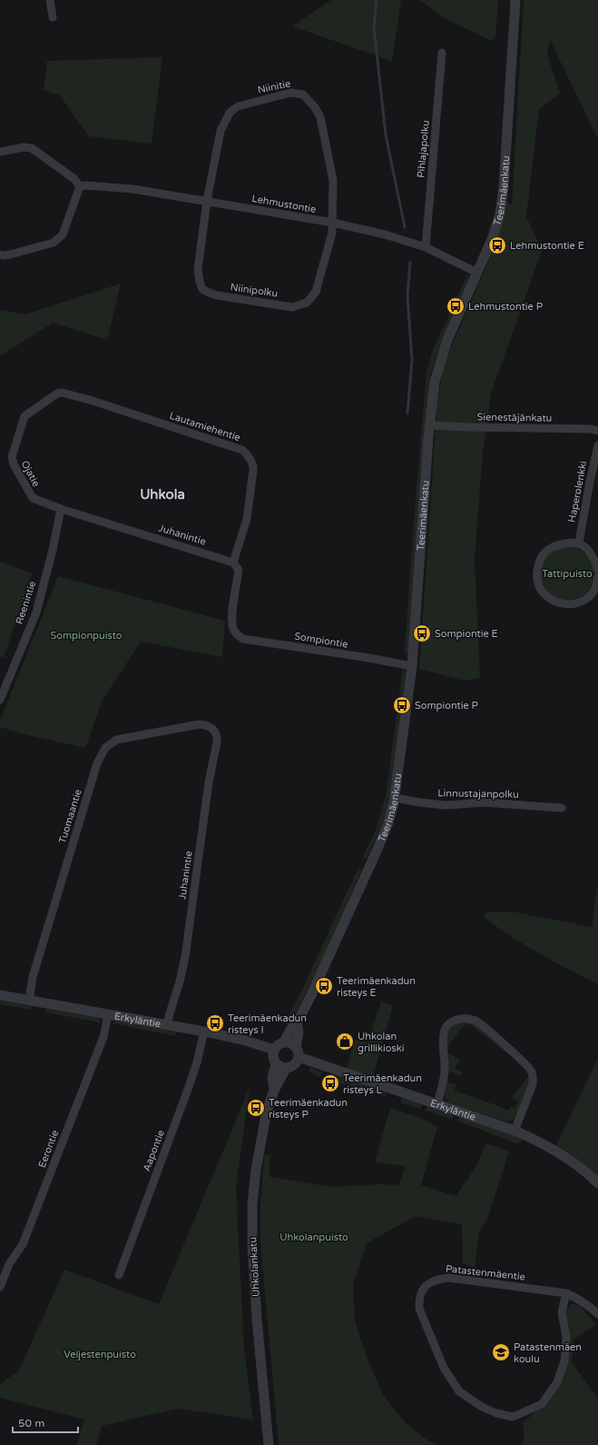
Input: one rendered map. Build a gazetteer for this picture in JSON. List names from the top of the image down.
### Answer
{
  "streets": {
    "street": [
      "Niinitie",
      "Pihlajapolku",
      "Teerimäenkatu",
      "Lehmustontie",
      "Niinipolku",
      "Sienestäjänkatu",
      "Lautamiehentie",
      "Ojatie",
      "Haperolenkki",
      "Juhanintie",
      "Reenintie",
      "Sompiontie",
      "Linnustajanpolku",
      "Tuomaantie",
      "Erkyläntie",
      "Eerontie",
      "Aapontie",
      "Uhkolankatu",
      "Patastenmäentie"
    ]
  },
  "crossings": [
    ["Niinitie", "Lehmustontie"],
    ["Niinitie", "Niinipolku"],
    ["Pihlajapolku", "Lehmustontie"],
    ["Teerimäenkatu", "Lehmustontie"],
    ["Teerimäenkatu", "Sienestäjänkatu"],
    ["Teerimäenkatu", "Sompiontie"],
    ["Teerimäenkatu", "Linnustajanpolku"],
    ["Teerimäenkatu", "Erkyläntie"],
    ["Teerimäenkatu", "Uhkolankatu"],
    ["Lehmustontie", "Niinipolku"],
    ["Lautamiehentie", "Ojatie"],
    ["Lautamiehentie", "Juhanintie"],
    ["Lautamiehentie", "Sompiontie"],
    ["Ojatie", "Juhanintie"],
    ["Ojatie", "Reenintie"],
    ["Juhanintie", "Reenintie"],
    ["Juhanintie", "Sompiontie"],
    ["Juhanintie", "Tuomaantie"],
    ["Juhanintie", "Erkyläntie"],
    ["Tuomaantie", "Erkyläntie"],
    ["Erkyläntie", "Eerontie"],
    ["Erkyläntie", "Aapontie"],
    ["Erkyläntie", "Uhkolankatu"]
  ],
  "districts": ["Uhkola"],
  "parks": [
    "Tattipuisto",
    "Sompionpuisto",
    "Uhkolanpuisto",
    "Veljestenpuisto"
  ],
  "places": {
    "bus stop": [
      "Lehmustontie E",
      "Lehmustontie P",
      "Sompiontie E",
      "Sompiontie P",
      "Teerimäenkadun risteys E",
      "Teerimäenkadun risteys I",
      "Teerimäenkadun risteys L",
      "Teerimäenkadun risteys P"
    ],
    "shop": ["Uhkolan grillikioski"],
    "school or university": ["Patastenmäen koulu"]
  },
  "scale_bar": "50 m"
}
